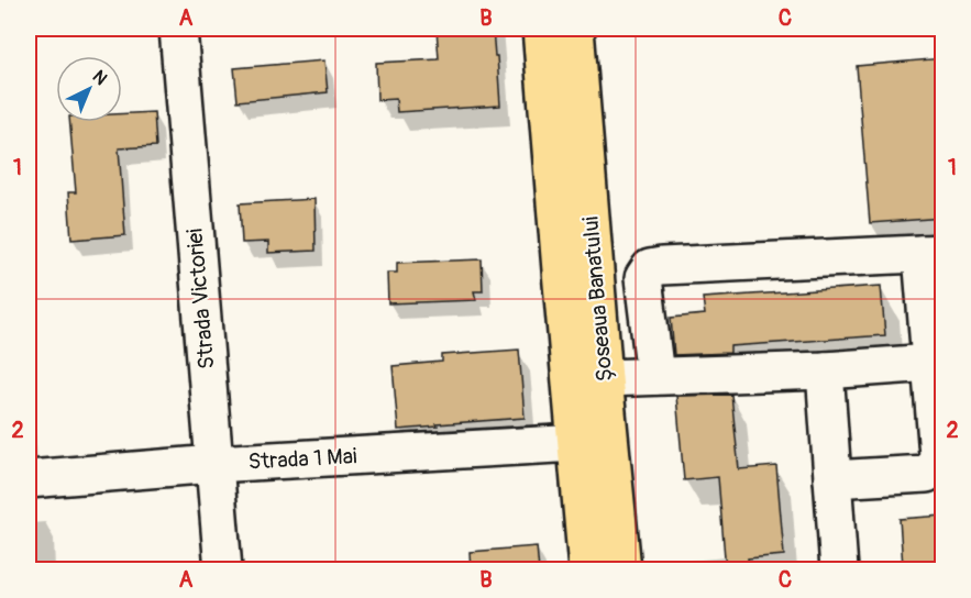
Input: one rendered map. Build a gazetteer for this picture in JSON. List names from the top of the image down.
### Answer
{
  "streets": {
    "main road": ["Șoseaua Banatului"],
    "street": ["Strada Victoriei", "Strada 1 Mai"]
  },
  "crossings": [
    ["Strada Victoriei", "Strada 1 Mai"],
    ["Șoseaua Banatului", "Strada 1 Mai"]
  ],
  "north": "top right",
  "grid": {
    "columns": ["A", "B", "C"],
    "rows": ["1", "2"]
  }
}
